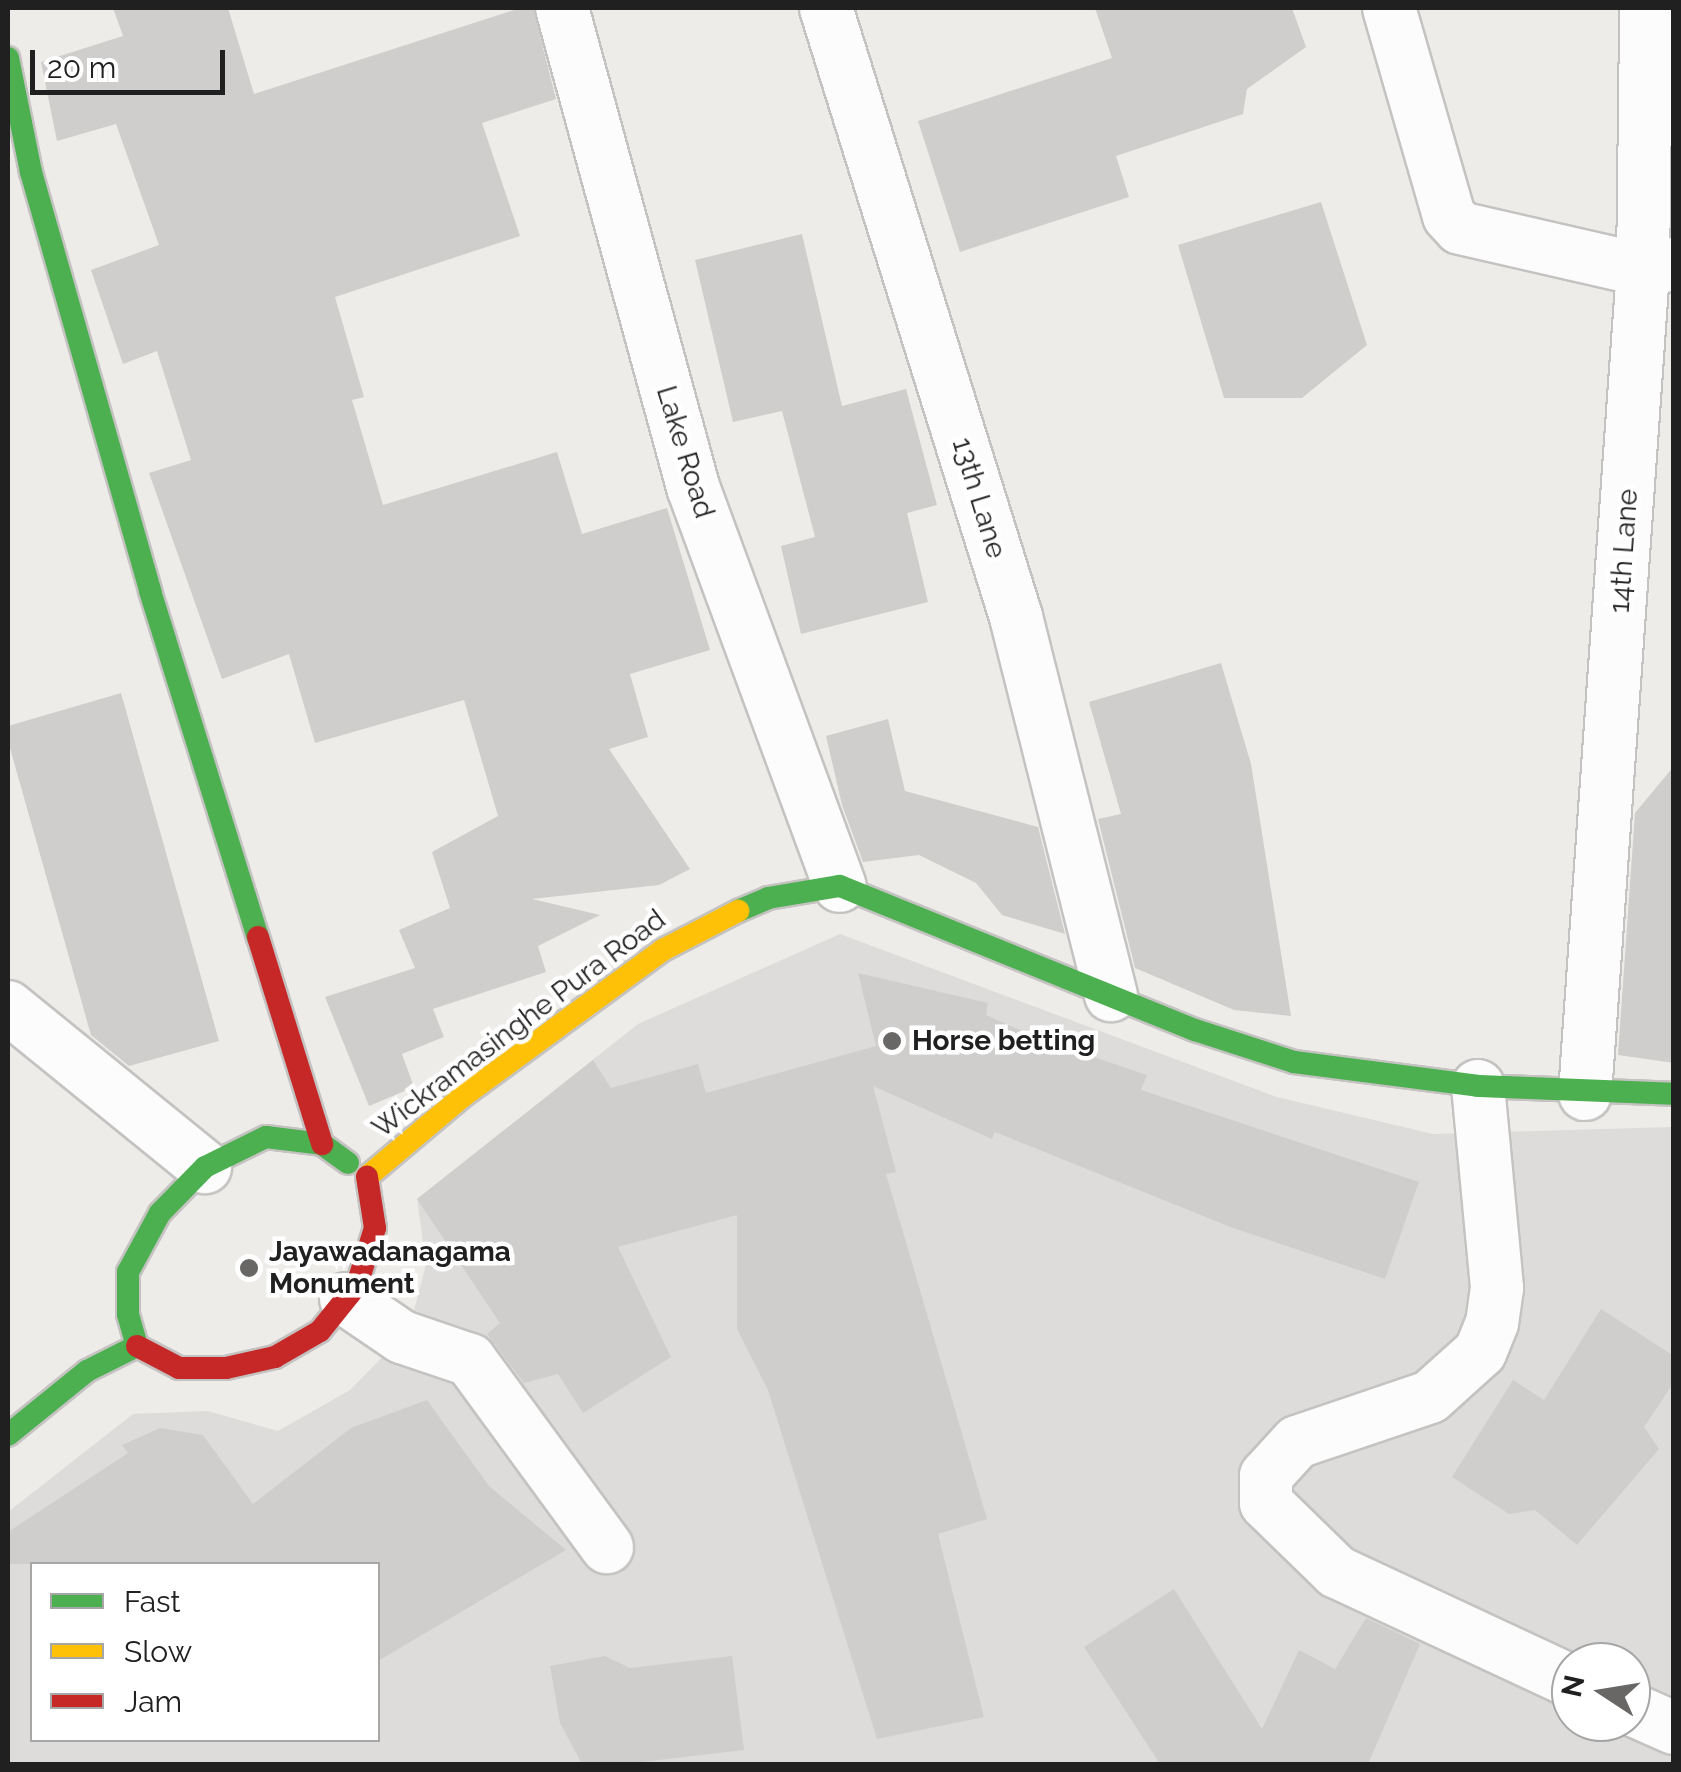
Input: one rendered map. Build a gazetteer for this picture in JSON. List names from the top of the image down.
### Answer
{
  "streets": {
    "street": [
      "Lake Road",
      "13th Lane",
      "14th Lane",
      "Wickramasinghe Pura Road"
    ]
  },
  "crossings": [
    ["Lake Road", "Wickramasinghe Pura Road"]
  ],
  "places": ["Horse betting", "Jayawadanagama Monument"],
  "legend": ["Fast", "Slow", "Jam"],
  "scale_bar": "20 m",
  "north": "left"
}
